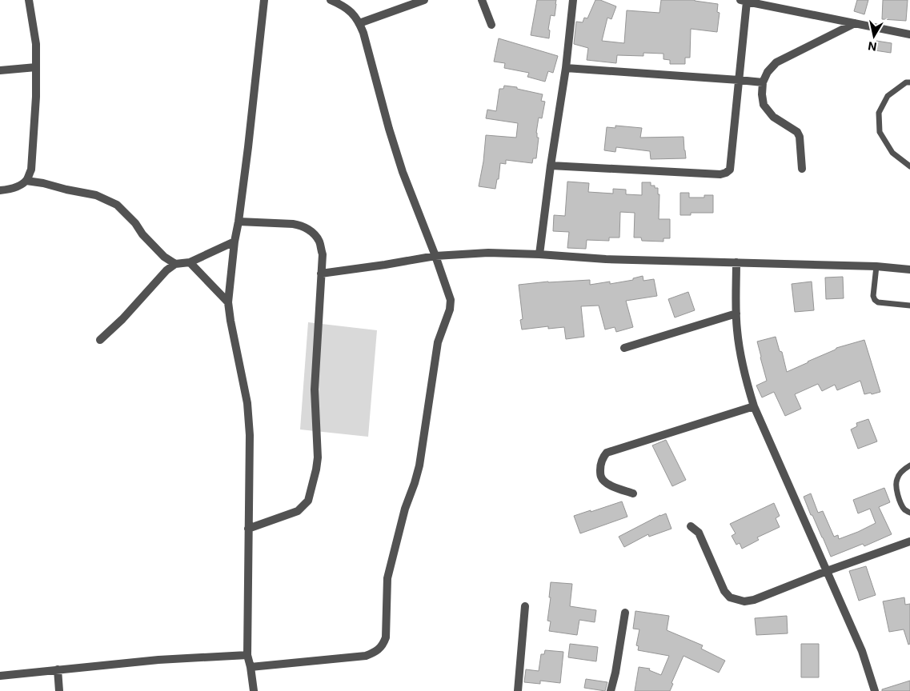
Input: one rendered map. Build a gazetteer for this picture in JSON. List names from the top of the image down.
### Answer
{
  "north": "bottom"
}
